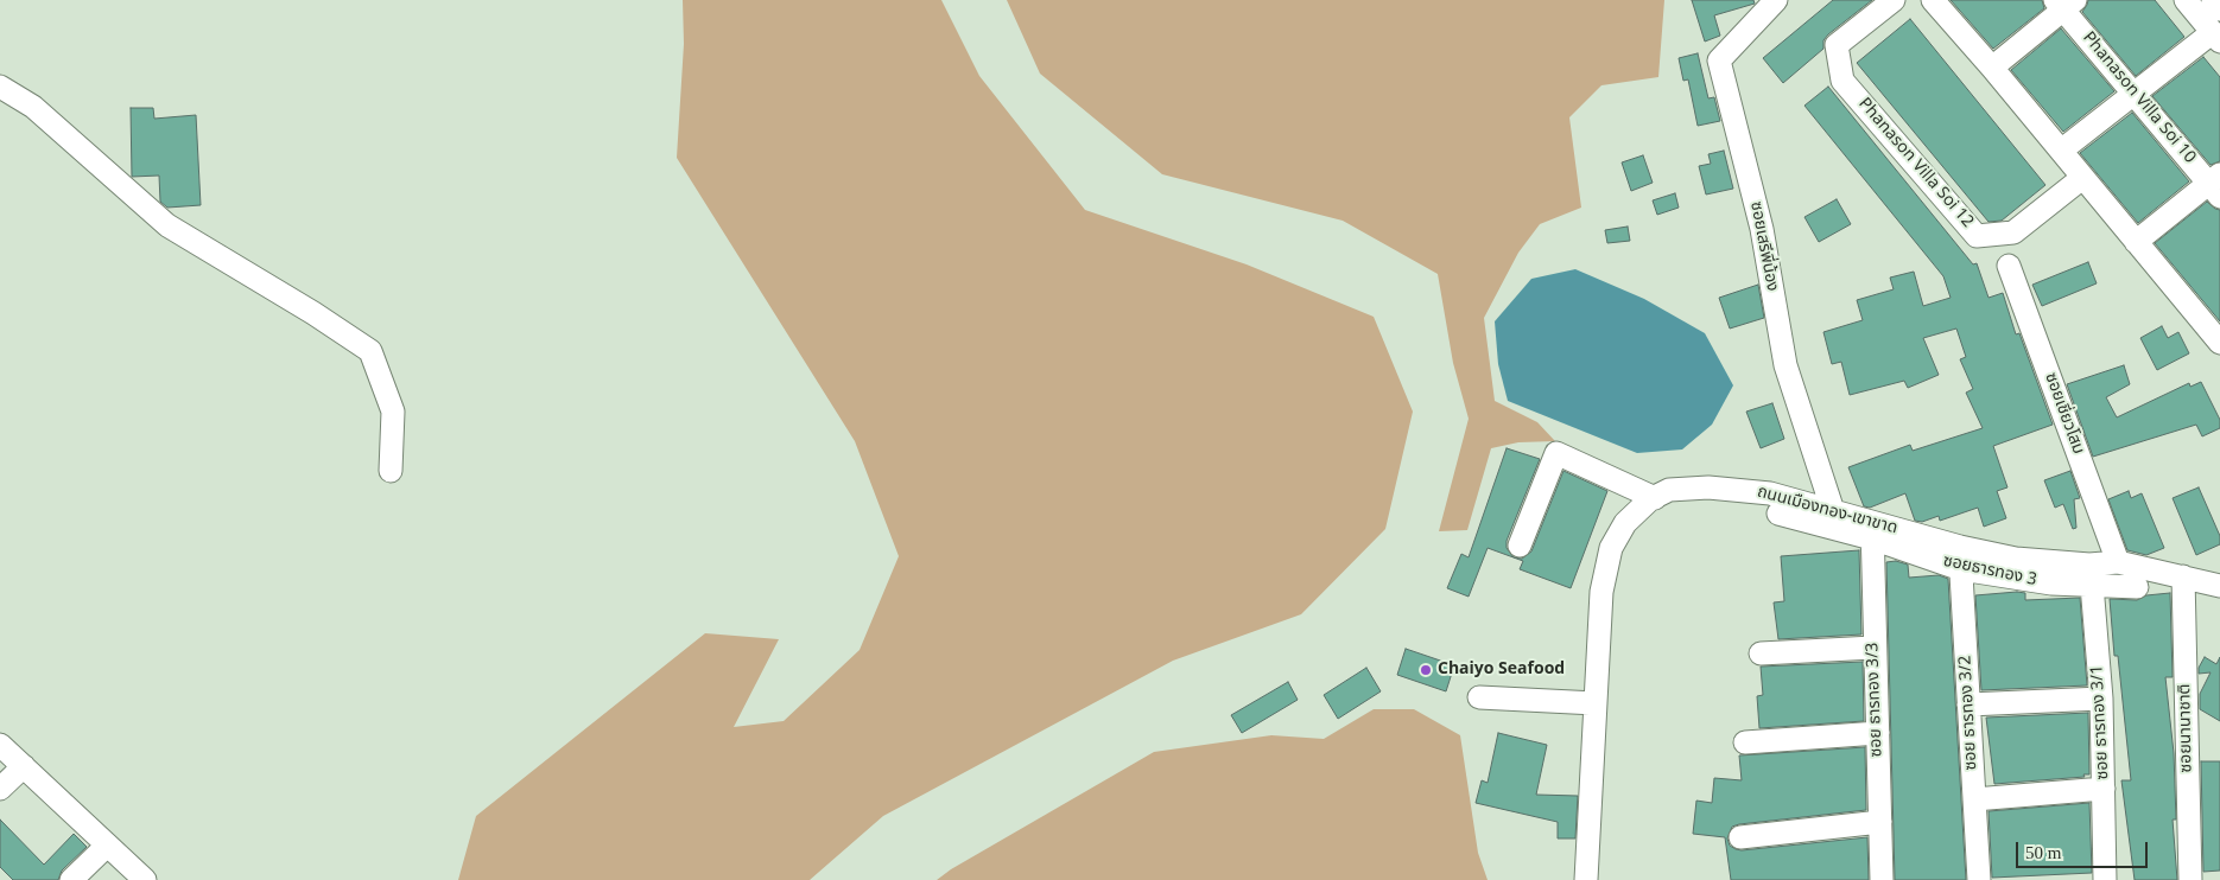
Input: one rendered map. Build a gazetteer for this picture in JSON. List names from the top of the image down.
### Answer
{
  "streets": {
    "street": [
      "Phanason Villa Soi 10",
      "Phanason Villa Soi 12",
      "ซอยเสรีพี่น้อง",
      "ซอยเชี่ยวโสม",
      "ถนนเมืองทอง-เขาขาด",
      "ซอย ธารทอง 3/3",
      "ซอย ธารทอง 3/2",
      "ซอย ธารทอง 3/1",
      "ซอยนานาชาติ"
    ]
  },
  "crossings": [
    ["ซอยเสรีพี่น้อง", "ถนนเมืองทอง-เขาขาด"],
    ["ซอยเชี่ยวโสม", "ถนนเมืองทอง-เขาขาด"],
    ["ถนนเมืองทอง-เขาขาด", "ซอย ธารทอง 3/3"],
    ["ถนนเมืองทอง-เขาขาด", "ซอย ธารทอง 3/2"],
    ["ถนนเมืองทอง-เขาขาด", "ซอย ธารทอง 3/1"],
    ["ถนนเมืองทอง-เขาขาด", "ซอยนานาชาติ"]
  ],
  "places": ["Chaiyo Seafood"],
  "scale_bar": "50 m"
}
